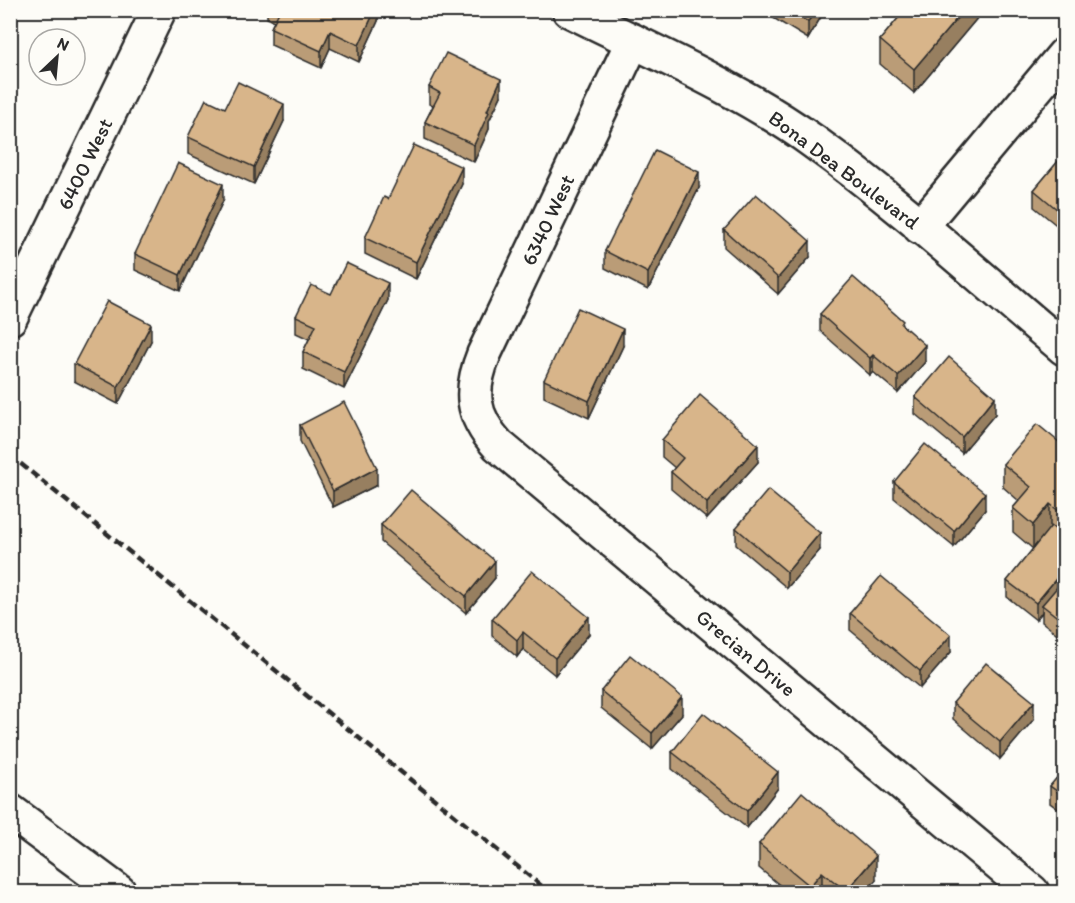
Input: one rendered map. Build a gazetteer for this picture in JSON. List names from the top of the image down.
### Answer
{
  "streets": {
    "street": [
      "6400 West",
      "Bona Dea Boulevard",
      "6340 West",
      "Grecian Drive"
    ]
  },
  "crossings": [
    ["Bona Dea Boulevard", "6340 West"],
    ["6340 West", "Grecian Drive"]
  ],
  "north": "top right"
}
